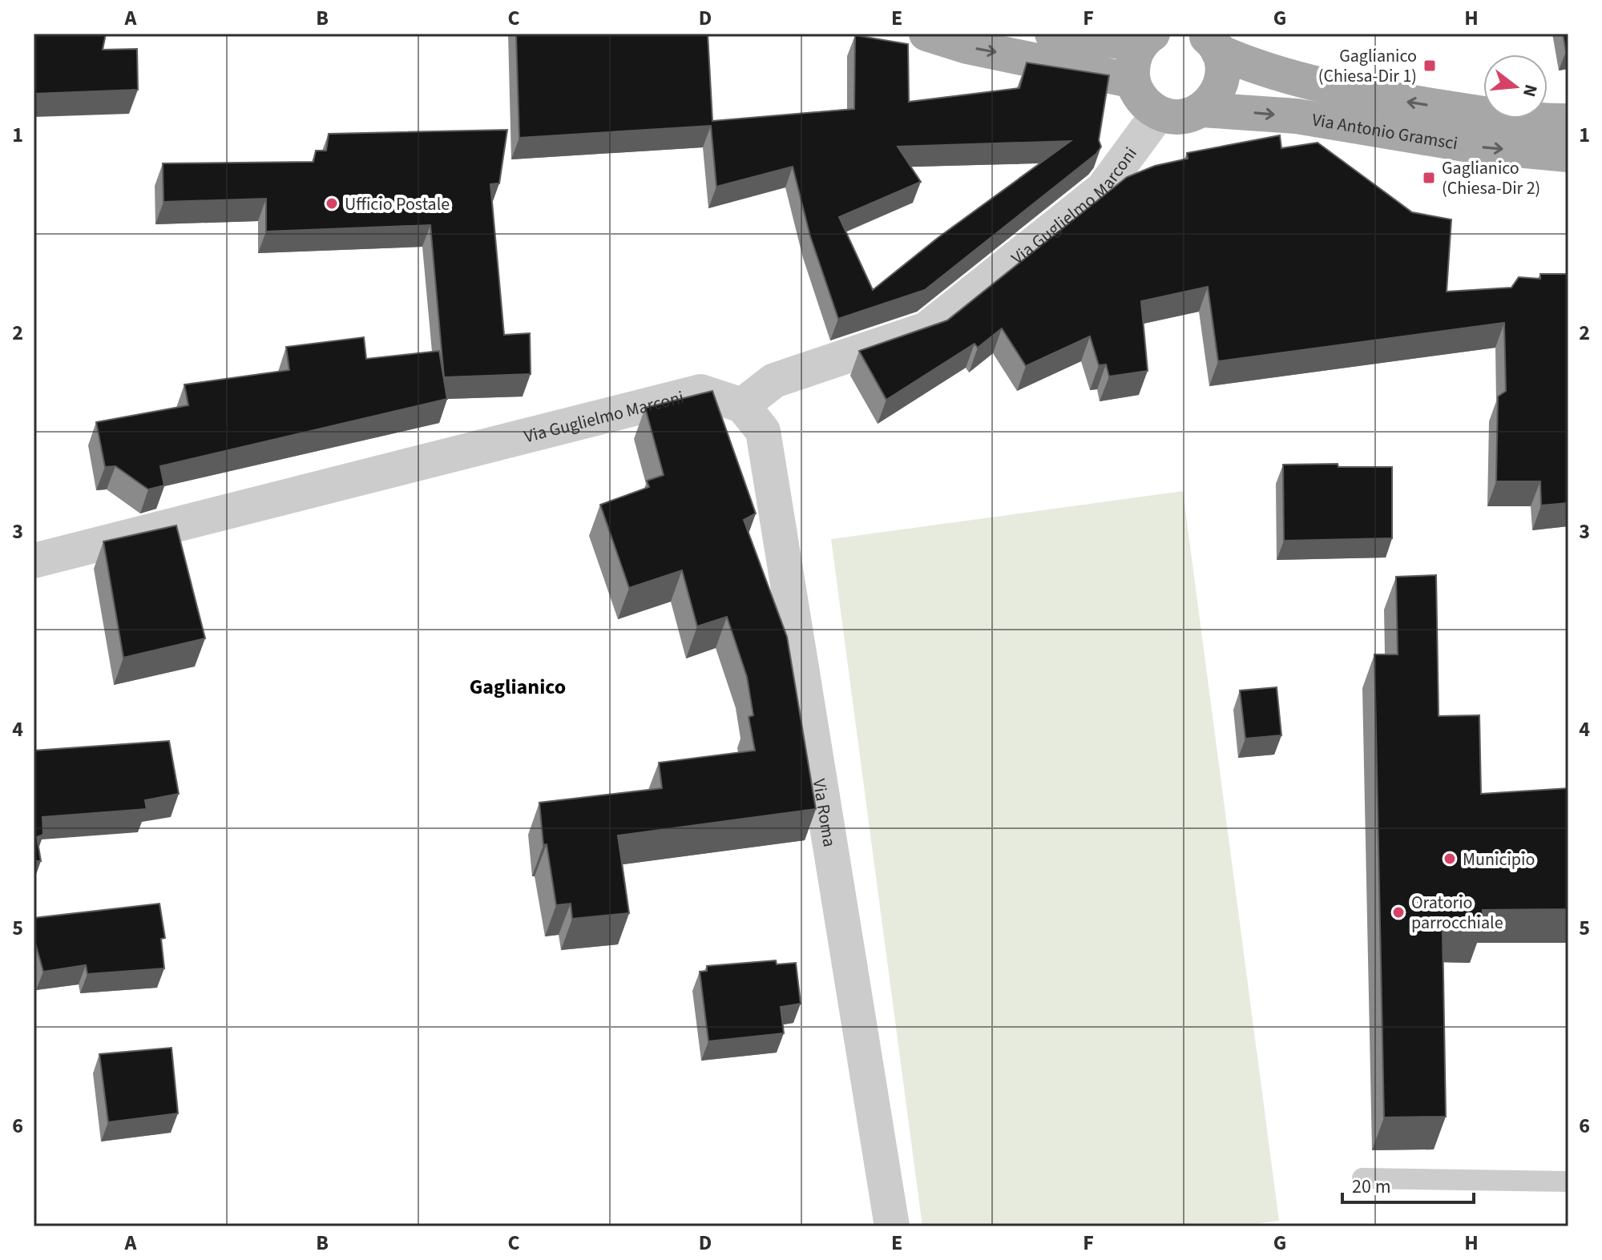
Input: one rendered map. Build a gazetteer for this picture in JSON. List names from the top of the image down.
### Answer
{
  "streets": {
    "main road": ["Via Antonio Gramsci"],
    "street": ["Via Guglielmo Marconi", "Via Roma"]
  },
  "crossings": [
    ["Via Antonio Gramsci", "Via Guglielmo Marconi"],
    ["Via Guglielmo Marconi", "Via Roma"]
  ],
  "districts": ["Gaglianico"],
  "places": {
    "transit": ["Gaglianico (Chiesa-Dir 1)", "Gaglianico (Chiesa-Dir 2)"],
    "other": ["Ufficio Postale", "Municipio", "Oratorio parrocchiale"]
  },
  "scale_bar": "20 m",
  "north": "right",
  "grid": {
    "columns": [
      "A",
      "B",
      "C",
      "D",
      "E",
      "F",
      "G",
      "H"
    ],
    "rows": [
      "1",
      "2",
      "3",
      "4",
      "5",
      "6"
    ]
  }
}
